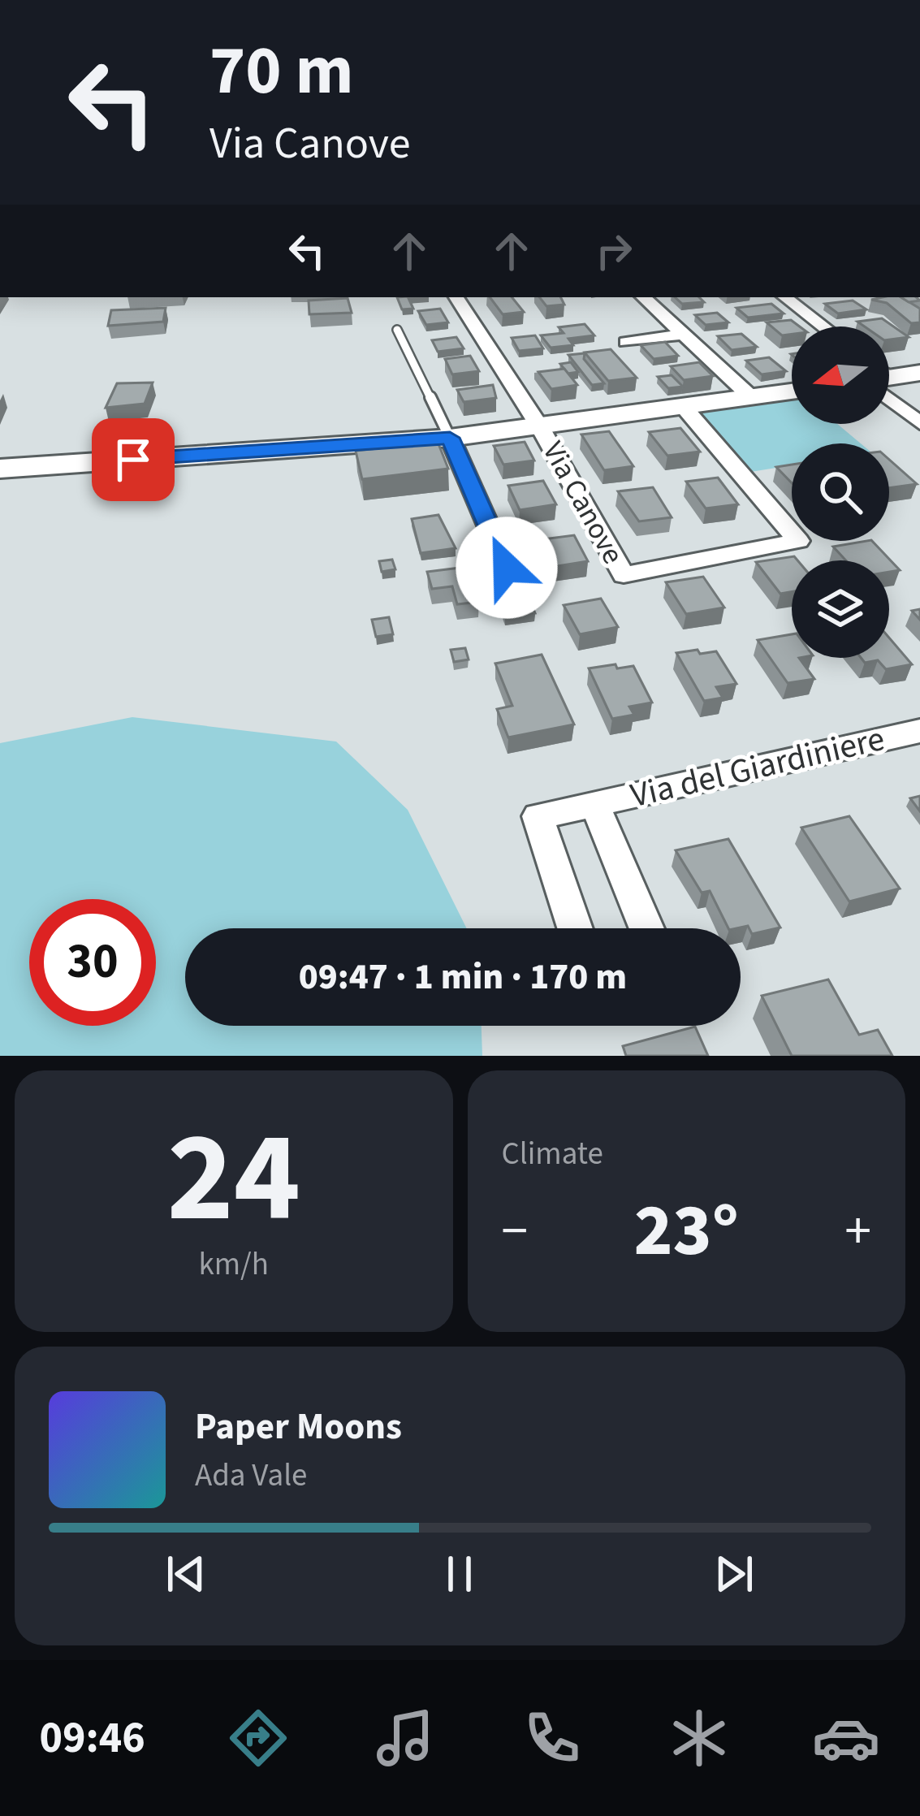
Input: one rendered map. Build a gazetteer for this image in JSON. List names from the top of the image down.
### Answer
{
  "streets": {
    "street": ["Via Canove", "Via del Giardiniere"]
  },
  "north": "left",
  "page": {
    "turn": ["70 m", "Via Canove"],
    "limit": "30",
    "trip": "09:47 · 1 min · 170 m",
    "tile": [
      ["24", "km/h"],
      "Climate"
    ],
    "heat": ["−", "23°", "+"],
    "song": ["Paper Moons", "Ada Vale"],
    "tabs": "09:46"
  }
}
